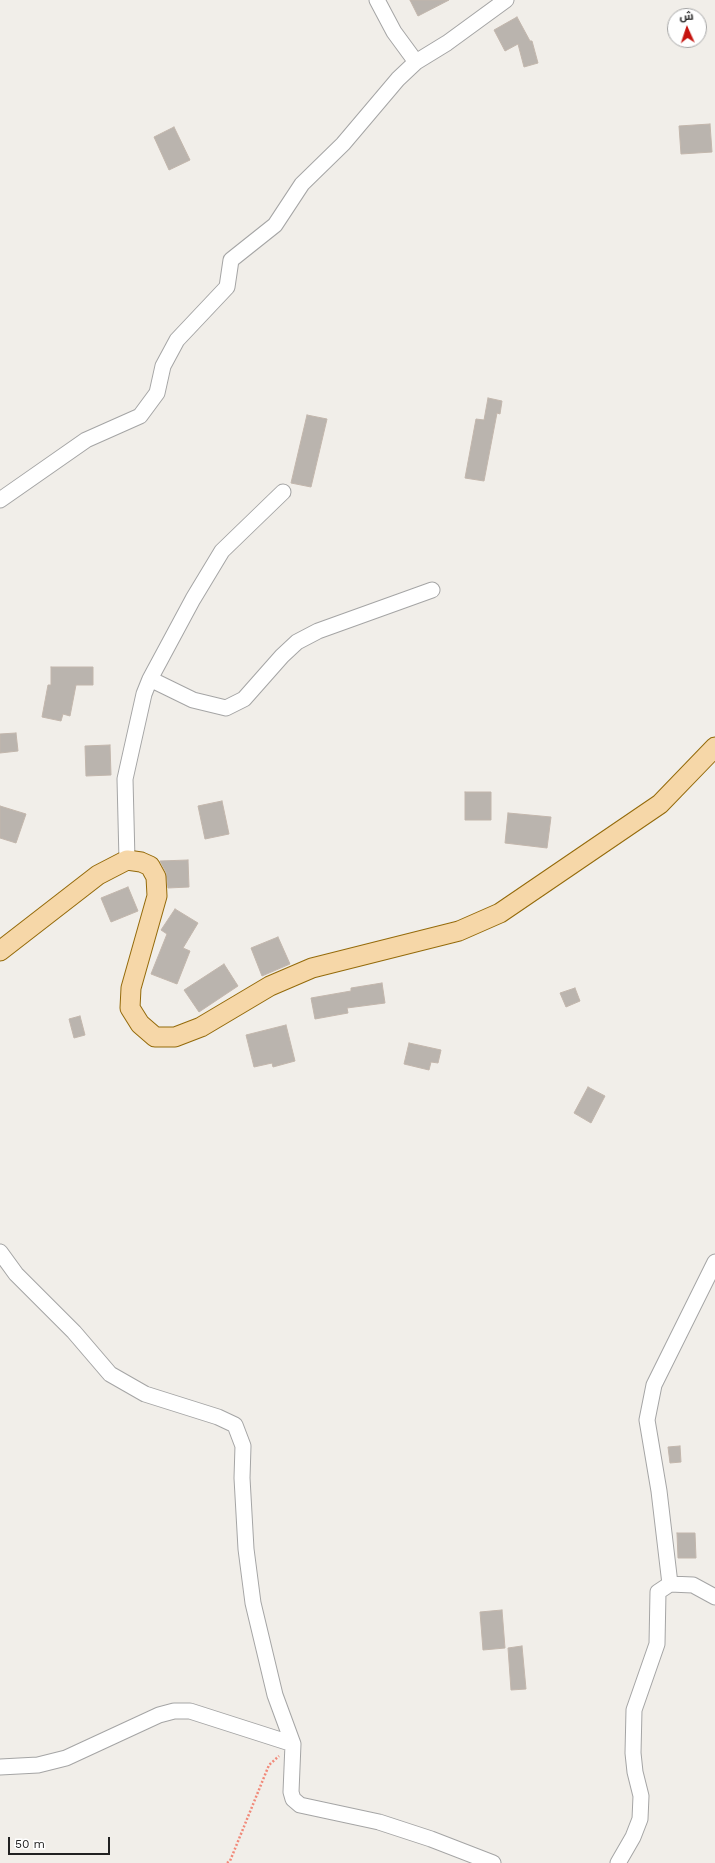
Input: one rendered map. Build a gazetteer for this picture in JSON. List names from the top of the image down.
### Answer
{
  "scale_bar": "50 m",
  "north": "top"
}
